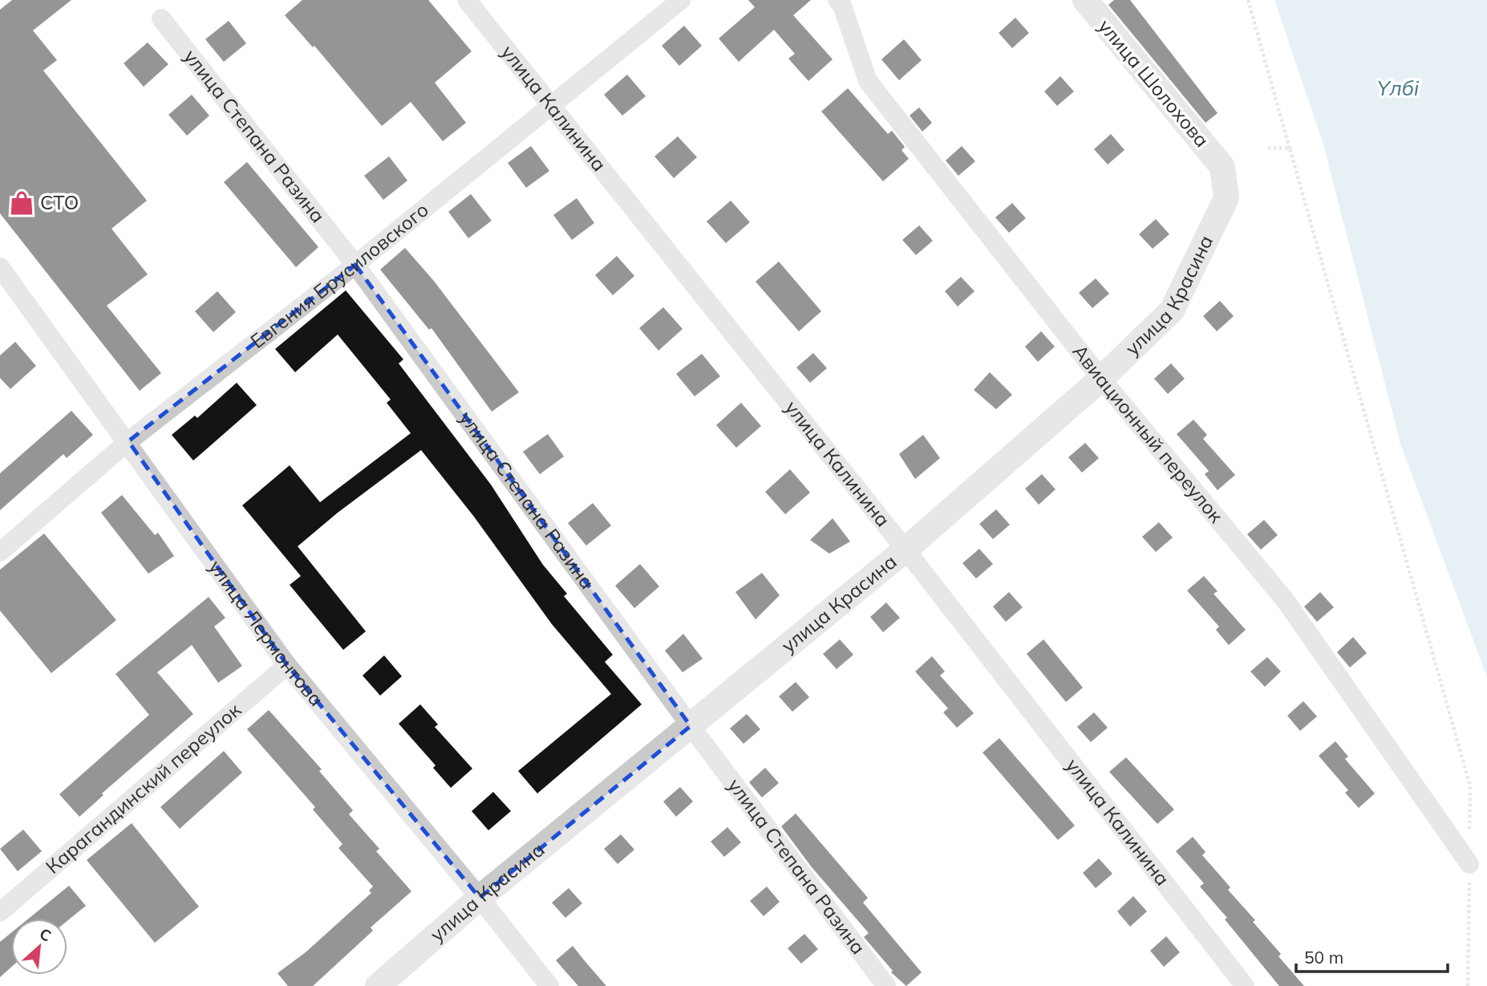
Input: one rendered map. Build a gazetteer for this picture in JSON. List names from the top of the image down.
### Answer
{
  "streets": {
    "street": [
      "улица Шолохова",
      "улица Калинина",
      "улица Степана Разина",
      "Евгения Брусиловского",
      "улица Красина",
      "Авиационный переулок",
      "улица Лермонтова",
      "Карагандинский переулок"
    ]
  },
  "crossings": [
    ["улица Шолохова", "улица Красина"],
    ["улица Калинина", "Евгения Брусиловского"],
    ["улица Калинина", "улица Красина"],
    ["улица Степана Разина", "Евгения Брусиловского"],
    ["улица Степана Разина", "улица Красина"],
    ["Евгения Брусиловского", "улица Лермонтова"],
    ["улица Красина", "Авиационный переулок"],
    ["улица Красина", "улица Лермонтова"],
    ["улица Лермонтова", "Карагандинский переулок"]
  ],
  "water": ["Үлбі"],
  "places": {
    "shop": ["СТО"]
  },
  "scale_bar": "50 m",
  "north": "top right"
}
